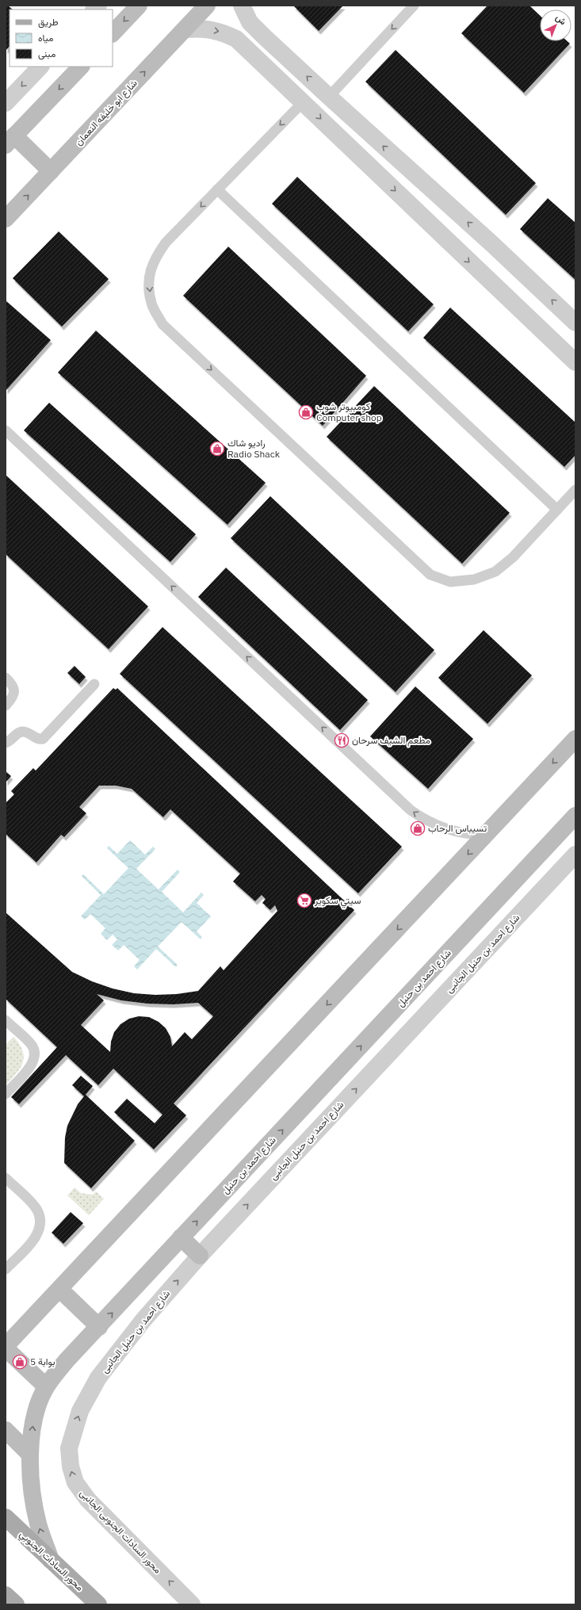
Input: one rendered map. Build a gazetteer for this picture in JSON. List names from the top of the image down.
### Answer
{
  "streets": {
    "main road": ["محور السادات الجنوبي"],
    "street": [
      "شارع ابو خليفه النعمان",
      "شارع احمد بن حنبل الجانبى",
      "شارع احمد بن حنبل",
      "محور السادات الجنوبى الجانبى"
    ]
  },
  "crossings": [
    ["شارع احمد بن حنبل الجانبى", "محور السادات الجنوبى الجانبى"],
    ["شارع احمد بن حنبل", "محور السادات الجنوبي"]
  ],
  "one_way": ["محور السادات الجنوبى الجانبى"],
  "places": {
    "shop": [
      "كومبيوتر شوب Computer shop",
      "راديو شاك Radio Shack",
      "تسيباس الرحاب",
      "بوابة 5"
    ],
    "restaurant": ["مطعم الشيف سرحان"],
    "supermarket": ["سيتي سكوير"]
  },
  "legend": ["طريق", "مياه", "مبنى"],
  "north": "top right"
}
